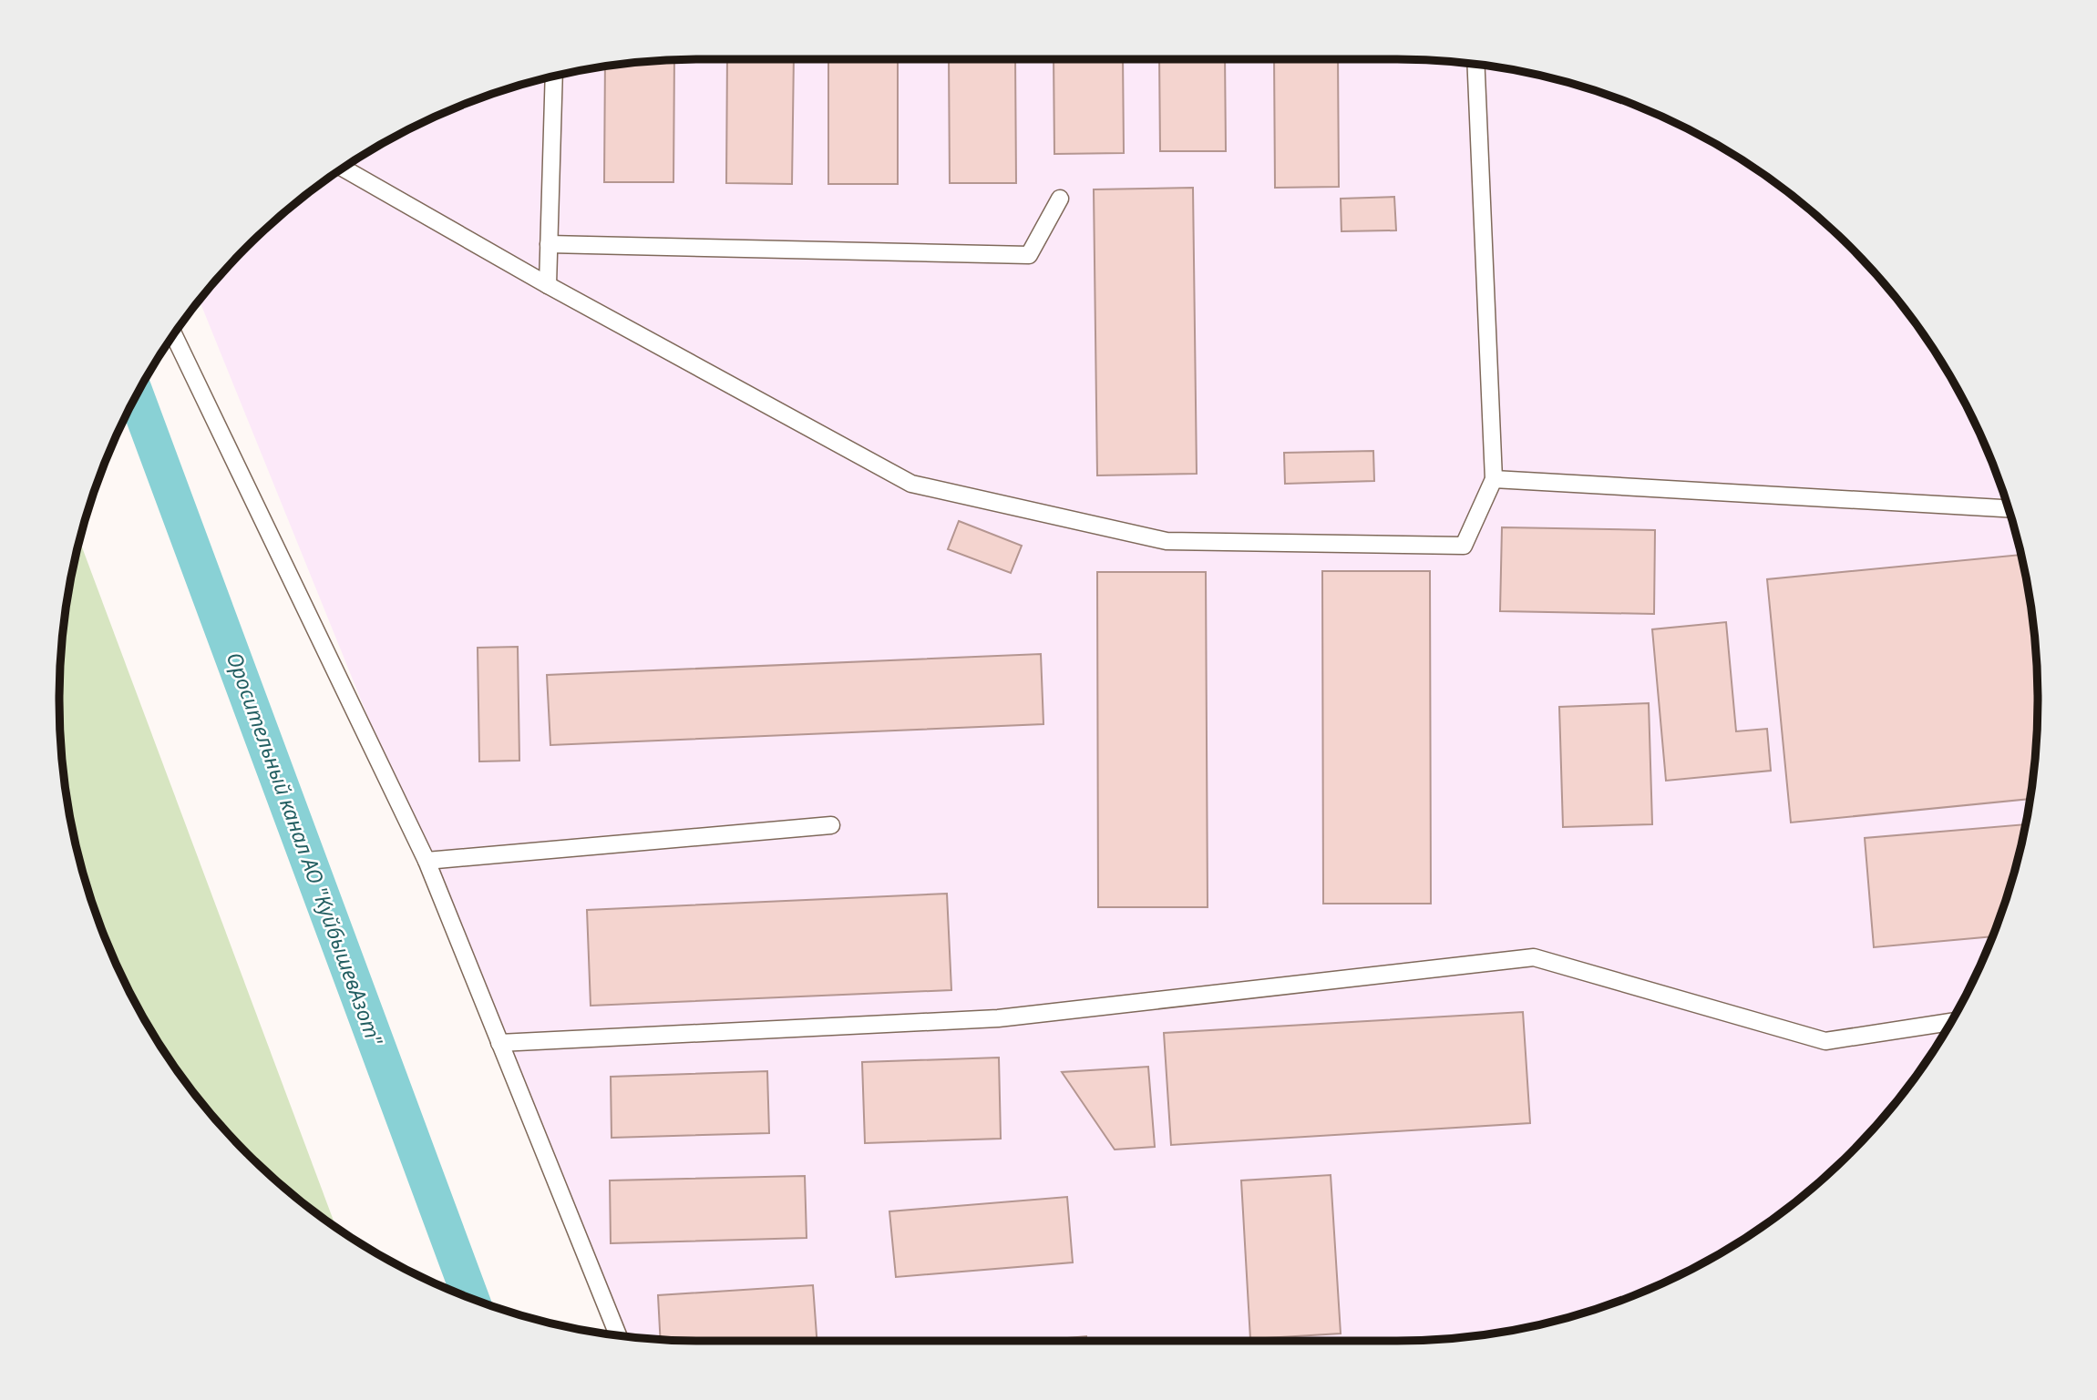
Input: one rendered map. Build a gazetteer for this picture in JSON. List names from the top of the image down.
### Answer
{
  "water": ["Оросительный канал АО \"КуйбышевАзот\""]
}
